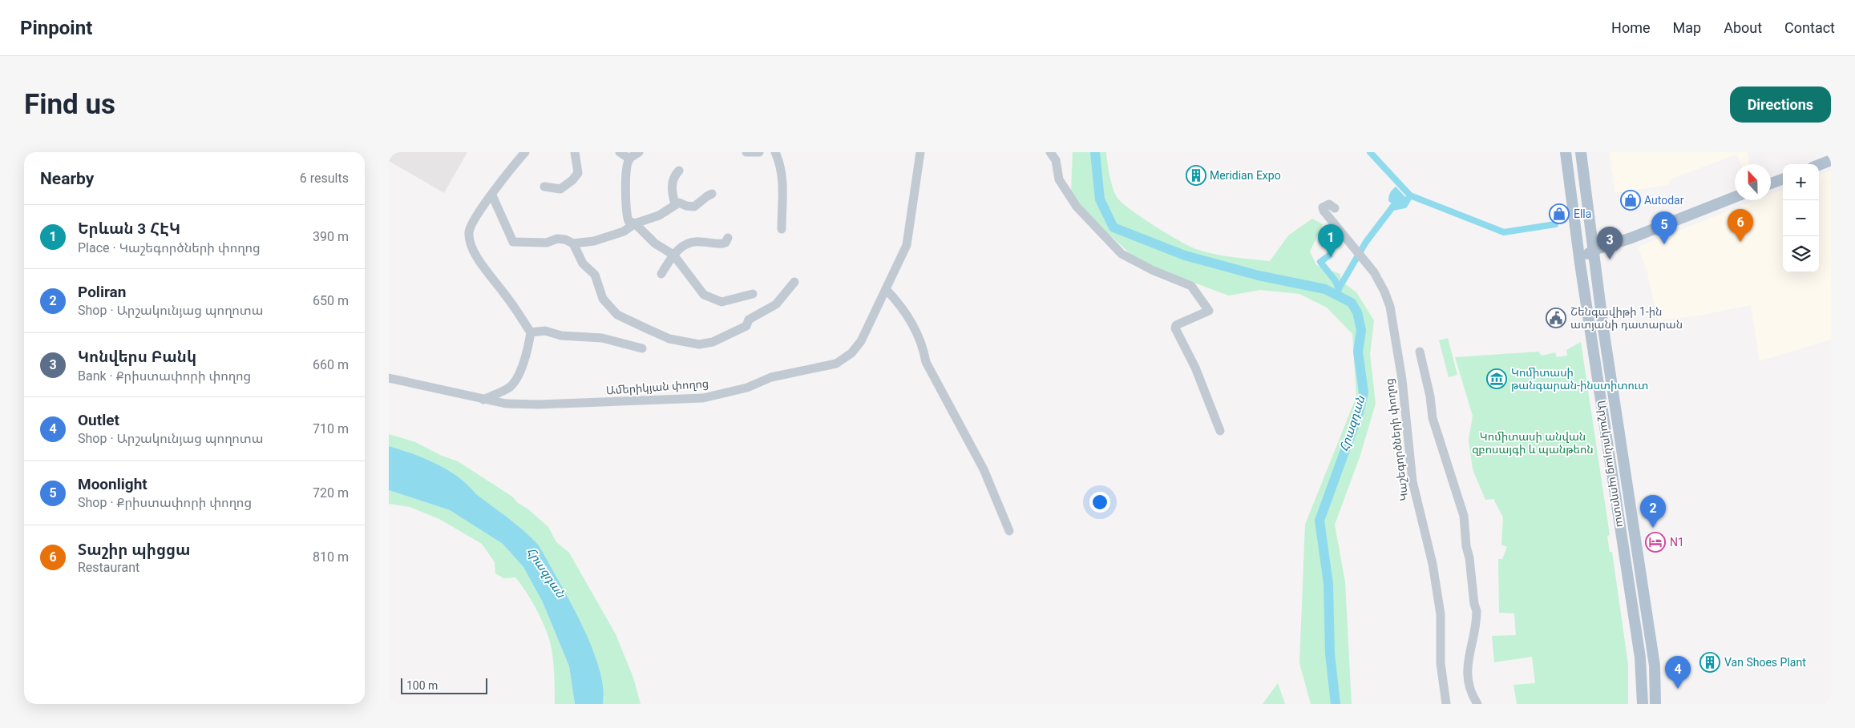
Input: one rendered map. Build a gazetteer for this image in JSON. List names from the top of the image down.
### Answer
{
  "streets": {
    "main road": ["Արշակունյաց պողոտա"],
    "street": ["Ամերիկյան փողոց", "Կաշեգործների փողոց"]
  },
  "water": ["Հրազդան"],
  "parks": ["Կոմիտասի անվան զբոսայգի և պանթեոն"],
  "places": {
    "building": ["Meridian Expo", "Van Shoes Plant"],
    "shop": ["Autodar", "Ella"],
    "public building": ["Շենգավիթի 1-ին ատյանի դատարան"],
    "museum": ["Կոմիտասի թանգարան-ինստիտուտ"],
    "hotel": ["N1"]
  },
  "scale_bar": "100 m",
  "north": "top",
  "page": {
    "header": "Pinpoint",
    "nav": [
      "Home",
      "Map",
      "About",
      "Contact"
    ],
    "buttons": "Directions",
    "title": "Find us",
    "heading": ["Nearby", "6 results"],
    "map_buttons": ["+", "−"],
    "list": [
      {
        "mark": "1",
        "name": "Երևան 3 ՀԷԿ",
        "note": "Place · Կաշեգործների փողոց",
        "value": "390 m"
      },
      {
        "mark": "2",
        "name": "Poliran",
        "note": "Shop · Արշակունյաց պողոտա",
        "value": "650 m"
      },
      {
        "mark": "3",
        "name": "Կոնվերս Բանկ",
        "note": "Bank · Քրիստափորի փողոց",
        "value": "660 m"
      },
      {
        "mark": "4",
        "name": "Outlet",
        "note": "Shop · Արշակունյաց պողոտա",
        "value": "710 m"
      },
      {
        "mark": "5",
        "name": "Moonlight",
        "note": "Shop · Քրիստափորի փողոց",
        "value": "720 m"
      },
      {
        "mark": "6",
        "name": "Տաշիր պիցցա",
        "note": "Restaurant",
        "value": "810 m"
      }
    ],
    "pins": [
      "6",
      "5",
      "1",
      "3",
      "2",
      "4"
    ],
    "scale": "100 m"
  }
}
